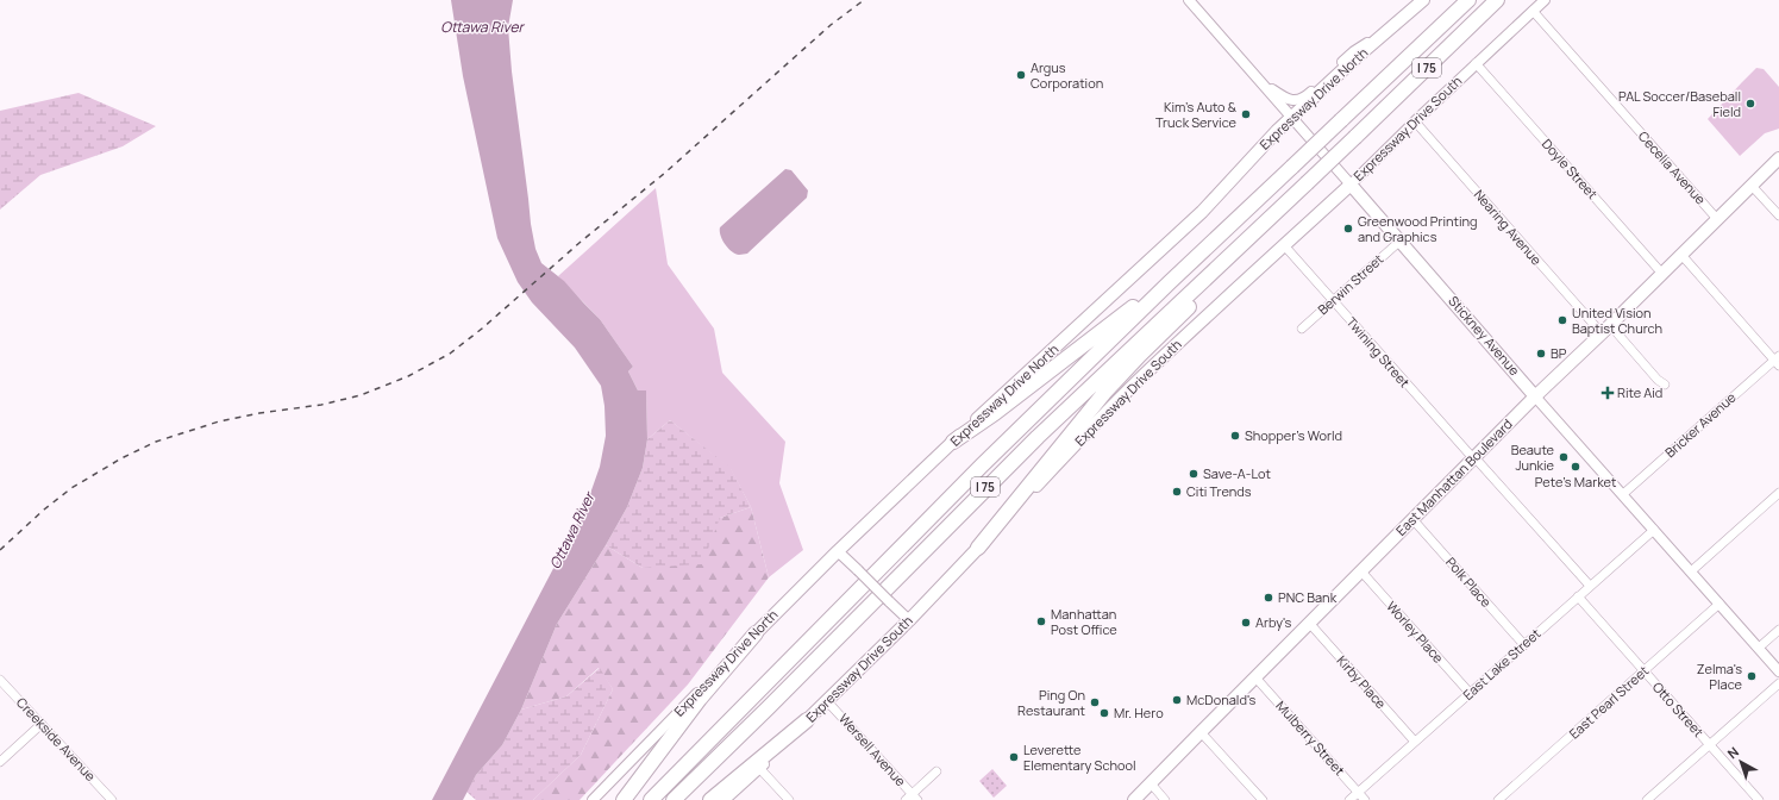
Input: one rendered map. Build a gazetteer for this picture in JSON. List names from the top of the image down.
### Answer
{
  "streets": {
    "highway": ["I 75"],
    "main road": [
      "Expressway Drive North",
      "Expressway Drive South",
      "Stickney Avenue",
      "East Manhattan Boulevard"
    ],
    "street": [
      "Cecelia Avenue",
      "Doyle Street",
      "Nearing Avenue",
      "Berwin Street",
      "Twining Street",
      "Bricker Avenue",
      "Polk Place",
      "Worley Place",
      "East Lake Street",
      "Kirby Place",
      "East Pearl Street",
      "Otto Street",
      "Mulberry Street",
      "Creekside Avenue",
      "Wersell Avenue"
    ]
  },
  "crossings": [
    ["Expressway Drive North", "Stickney Avenue"],
    ["Expressway Drive South", "Cecelia Avenue"],
    ["Expressway Drive South", "Doyle Street"],
    ["Expressway Drive South", "Nearing Avenue"],
    ["Expressway Drive South", "Stickney Avenue"],
    ["Expressway Drive South", "Twining Street"],
    ["Expressway Drive South", "Wersell Avenue"],
    ["Cecelia Avenue", "East Manhattan Boulevard"],
    ["Doyle Street", "East Manhattan Boulevard"],
    ["Nearing Avenue", "East Manhattan Boulevard"],
    ["Berwin Street", "Stickney Avenue"],
    ["Berwin Street", "Twining Street"],
    ["Stickney Avenue", "Bricker Avenue"],
    ["Stickney Avenue", "East Manhattan Boulevard"],
    ["Stickney Avenue", "East Lake Street"],
    ["Stickney Avenue", "East Pearl Street"],
    ["Twining Street", "East Manhattan Boulevard"],
    ["Twining Street", "East Lake Street"],
    ["East Manhattan Boulevard", "Polk Place"],
    ["East Manhattan Boulevard", "Worley Place"],
    ["East Manhattan Boulevard", "Kirby Place"],
    ["East Manhattan Boulevard", "Mulberry Street"],
    ["Polk Place", "East Lake Street"],
    ["Worley Place", "East Lake Street"],
    ["East Lake Street", "Kirby Place"],
    ["East Lake Street", "Otto Street"],
    ["East Lake Street", "Mulberry Street"],
    ["East Pearl Street", "Otto Street"]
  ],
  "water": ["Ottawa River"],
  "places": {
    "other": [
      "Argus Corporation",
      "PAL Soccer/Baseball Field",
      "Kim's Auto & Truck Service",
      "Greenwood Printing and Graphics",
      "United Vision Baptist Church",
      "BP",
      "Shopper's World",
      "Beaute Junkie",
      "Pete's Market",
      "Save-A-Lot",
      "Citi Trends",
      "PNC Bank",
      "Manhattan Post Office",
      "Arby's",
      "Zelma's Place",
      "McDonald's",
      "Ping On Restaurant",
      "Mr. Hero",
      "Leverette Elementary School"
    ],
    "health": ["Rite Aid"]
  },
  "north": "top left"
}
